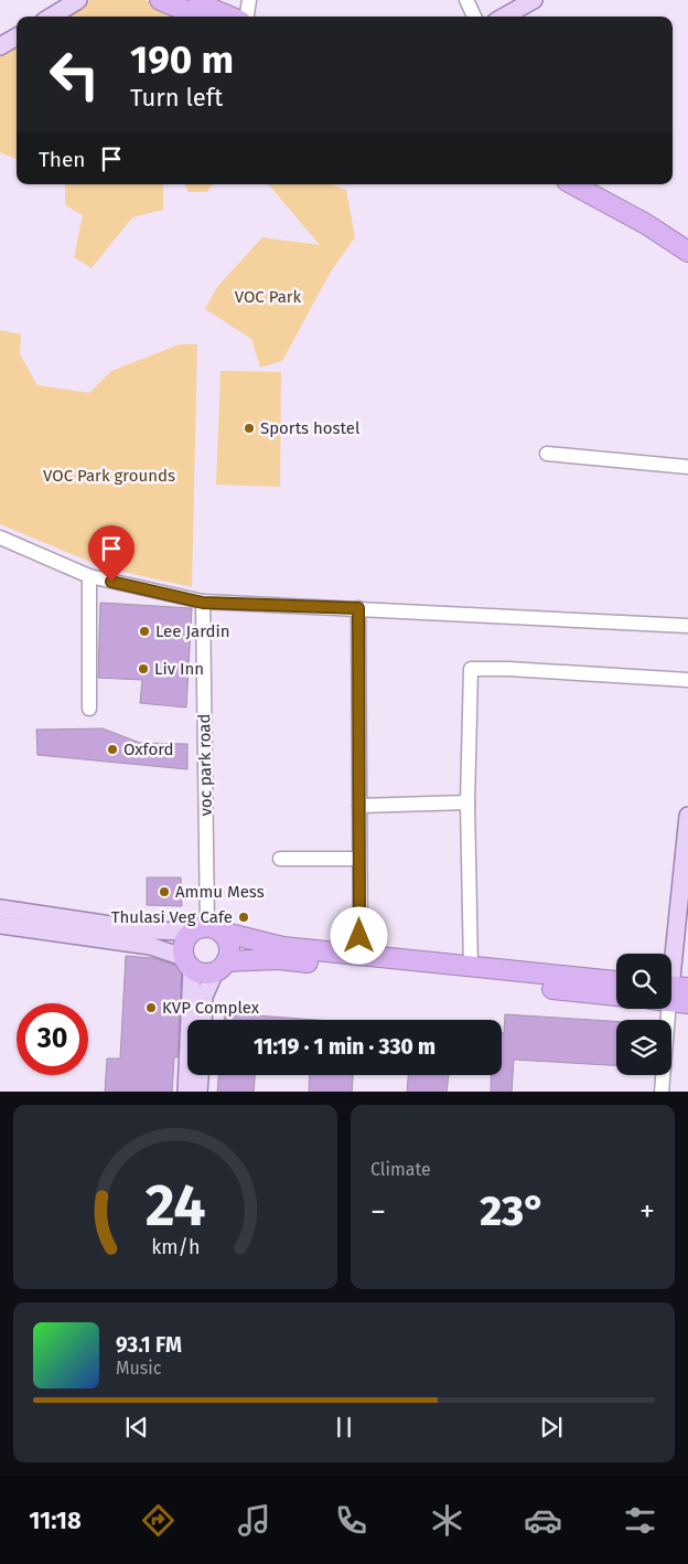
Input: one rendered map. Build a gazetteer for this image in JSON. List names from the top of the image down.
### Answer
{
  "streets": {
    "street": ["voc park road"]
  },
  "parks": ["VOC Park", "VOC Park grounds"],
  "places": [
    "Sports hostel",
    "Lee Jardin",
    "Liv Inn",
    "Oxford",
    "Ammu Mess",
    "Thulasi Veg Cafe",
    "KVP Complex"
  ],
  "page": {
    "turn": ["190 m", "Turn left"],
    "then": "Then",
    "limit": "30",
    "trip": "11:19 · 1 min · 330 m",
    "tile": "Climate",
    "heat": ["−", "23°", "+"],
    "song": ["93.1 FM", "Music"],
    "tabs": "11:18",
    "gauge": ["24", "km/h"]
  }
}
